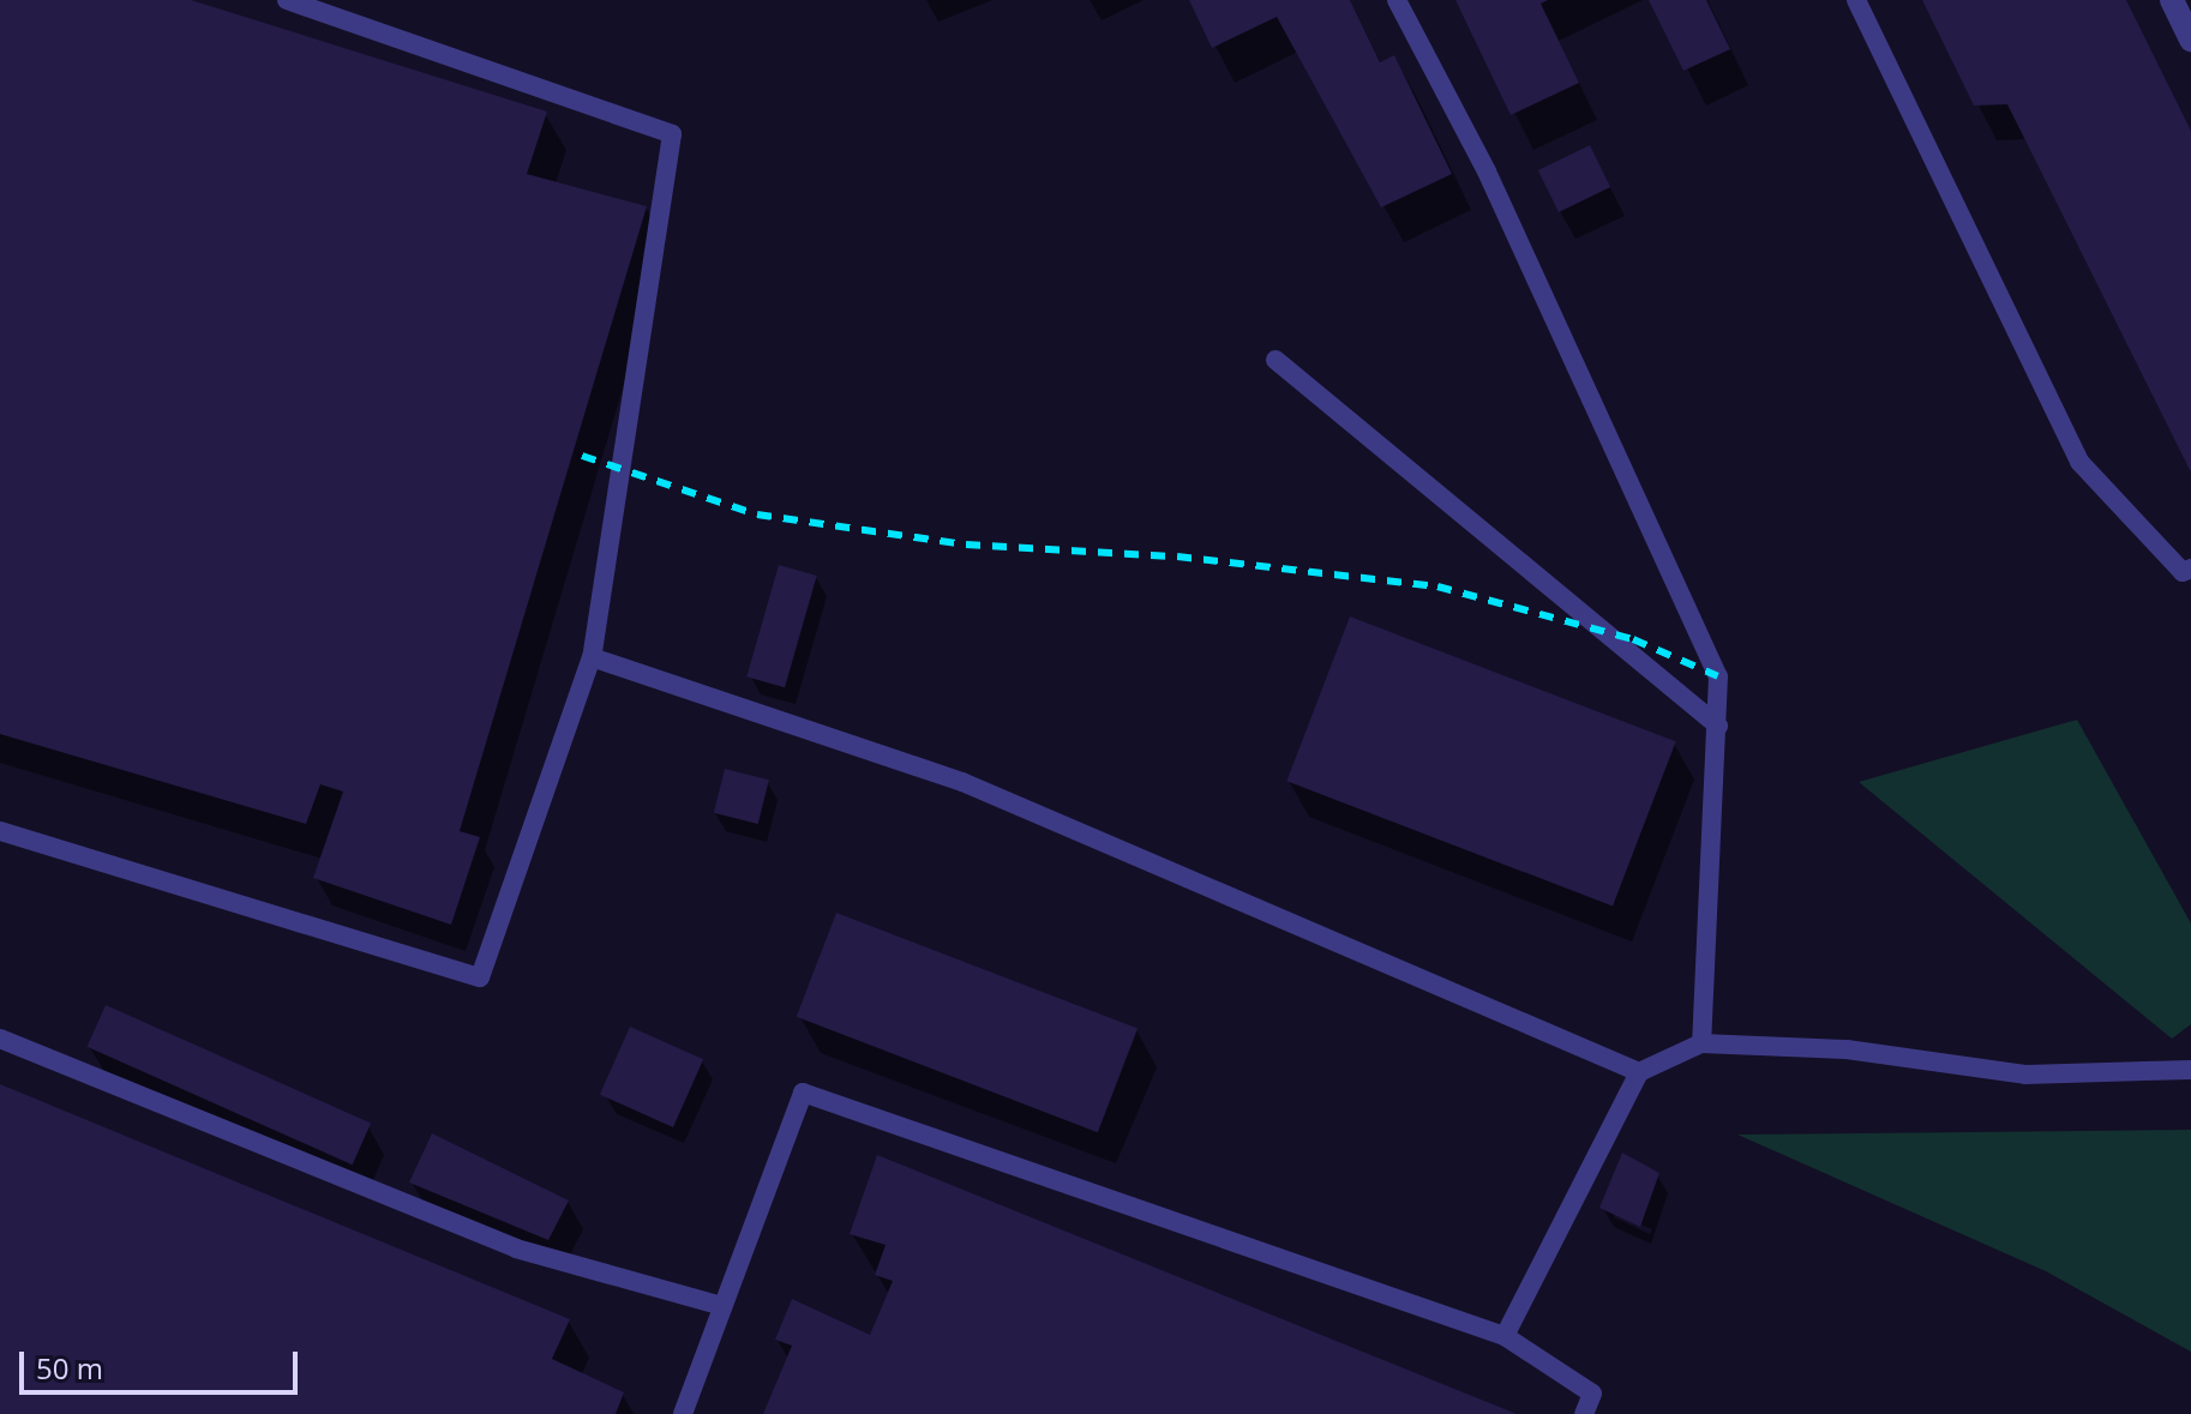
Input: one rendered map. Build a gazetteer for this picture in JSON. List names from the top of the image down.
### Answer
{
  "scale_bar": "50 m"
}
